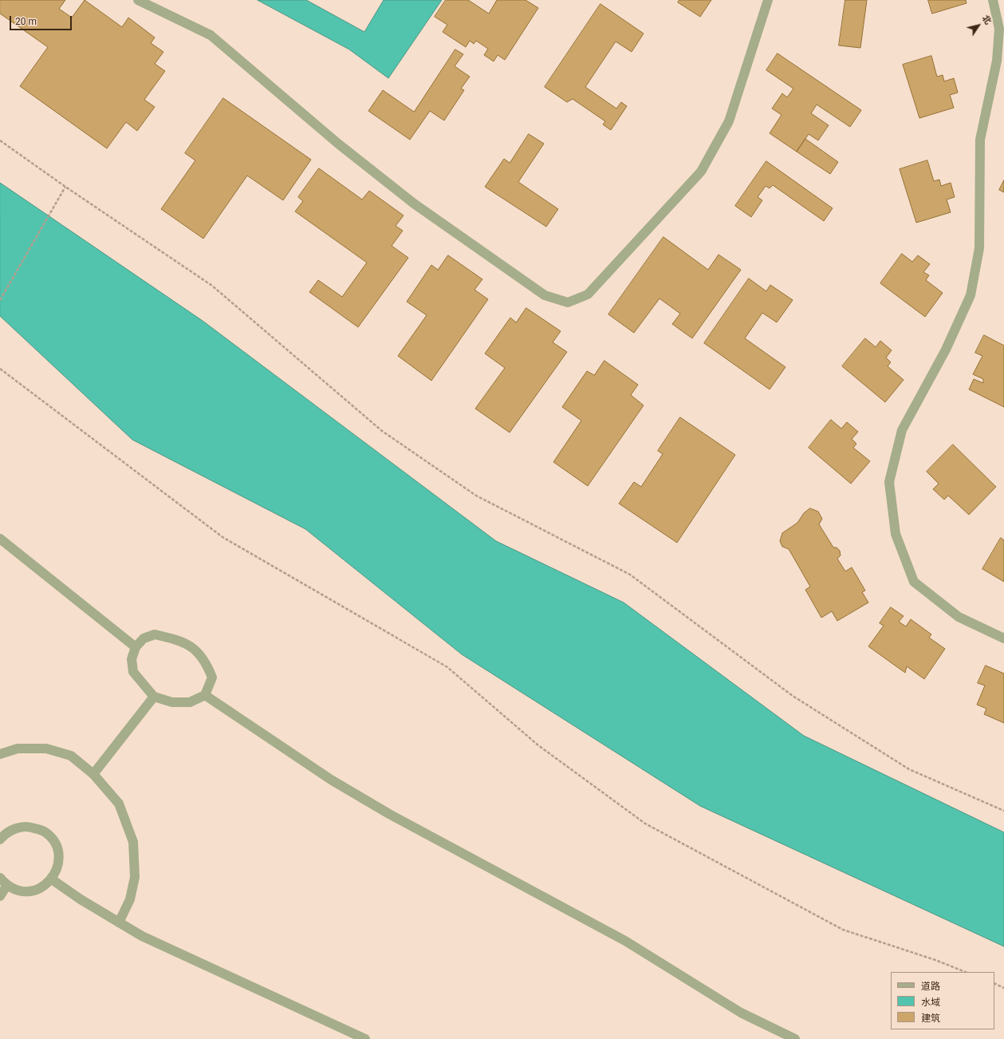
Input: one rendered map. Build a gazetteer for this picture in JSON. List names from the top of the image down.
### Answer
{
  "legend": ["道路", "水域", "建筑"],
  "scale_bar": "20 m",
  "north": "top right"
}
